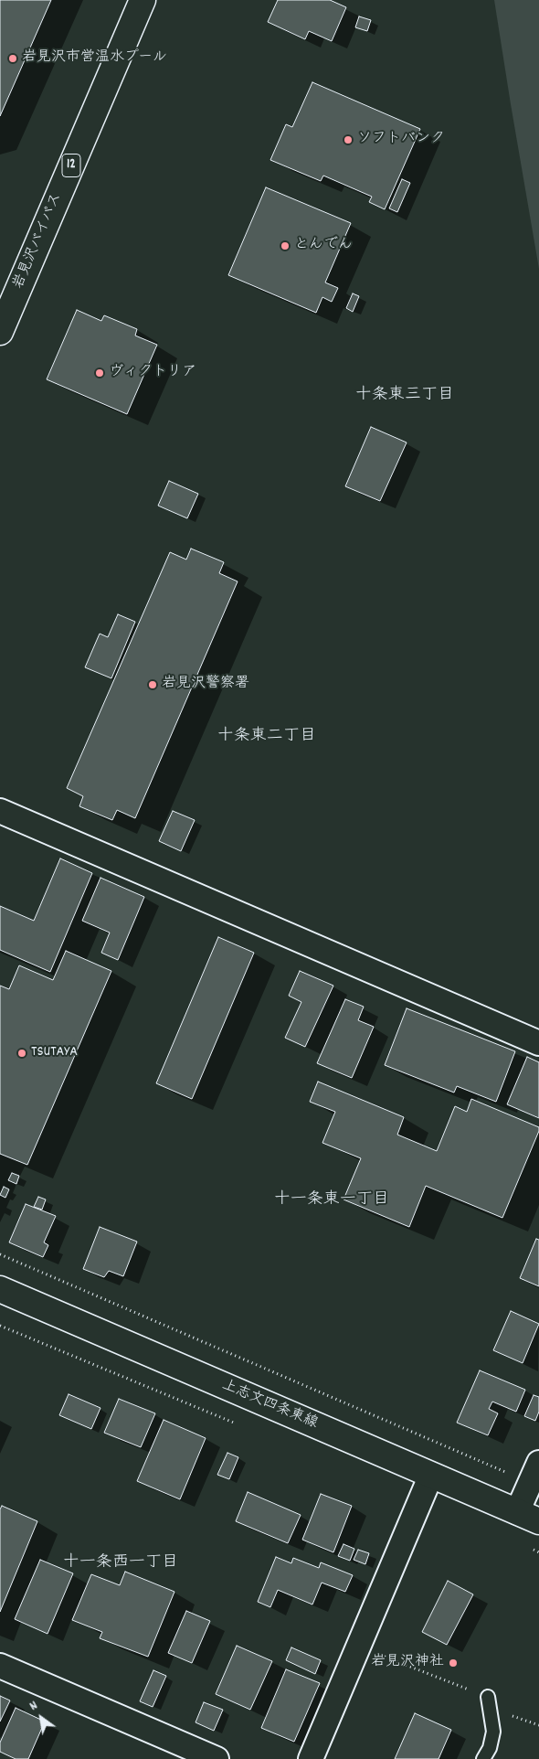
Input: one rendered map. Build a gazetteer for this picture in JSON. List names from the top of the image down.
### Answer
{
  "streets": {
    "main road": ["12", "岩見沢バイパス", "上志文四条東線"]
  },
  "districts": [
    "十条東三丁目",
    "十条東二丁目",
    "十一条東一丁目",
    "十一条西一丁目"
  ],
  "places": [
    "岩見沢市営温水プール",
    "ソフトバンク",
    "とんでん",
    "ヴィクトリア",
    "岩見沢警察署",
    "TSUTAYA",
    "岩見沢神社"
  ],
  "north": "top left"
}
